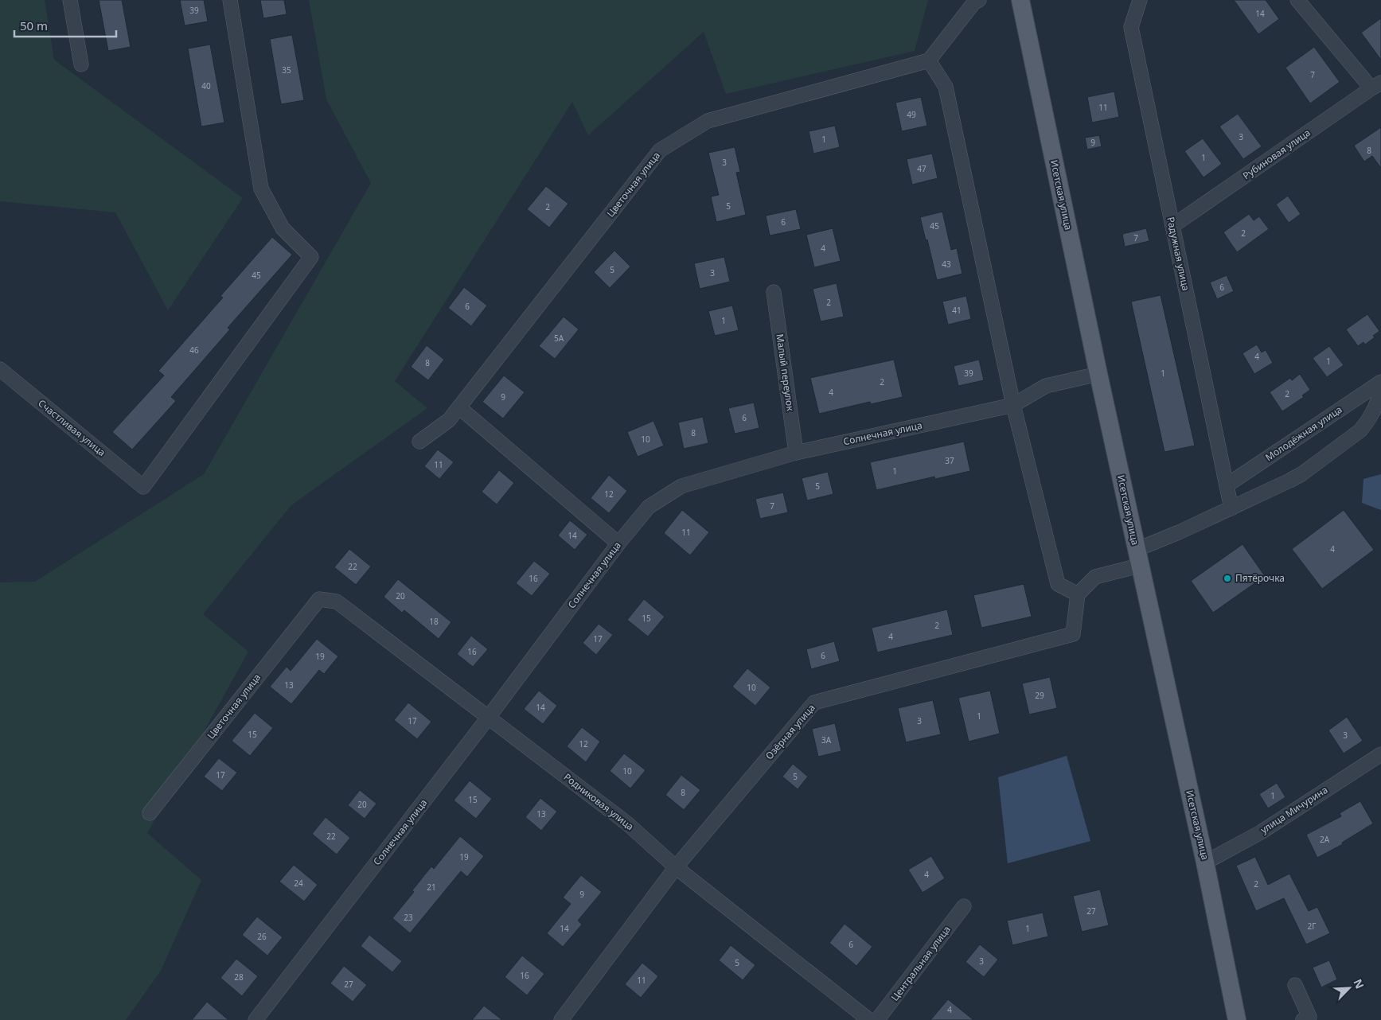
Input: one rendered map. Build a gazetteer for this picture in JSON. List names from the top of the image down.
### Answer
{
  "streets": {
    "main road": ["Исетская улица"],
    "street": [
      "Рубиновая улица",
      "Цветочная улица",
      "Радужная улица",
      "Малый переулок",
      "Счастливая улица",
      "Солнечная улица",
      "Молодёжная улица",
      "Озёрная улица",
      "Родниковая улица",
      "улица Мичурина",
      "Центральная улица"
    ]
  },
  "crossings": [
    ["Рубиновая улица", "Радужная улица"],
    ["Цветочная улица", "Родниковая улица"],
    ["Исетская улица", "Солнечная улица"],
    ["Исетская улица", "улица Мичурина"],
    ["Радужная улица", "Молодёжная улица"],
    ["Малый переулок", "Солнечная улица"],
    ["Солнечная улица", "Родниковая улица"],
    ["Озёрная улица", "Родниковая улица"]
  ],
  "places": ["Пятёрочка"],
  "house_numbers": [
    "39",
    "14",
    "35",
    "7",
    "40",
    "11",
    "49",
    "3",
    "1",
    "9",
    "8",
    "1",
    "3",
    "47",
    "5",
    "2",
    "6",
    "45",
    "2",
    "7",
    "4",
    "43",
    "5",
    "3",
    "45",
    "6",
    "2",
    "6",
    "41",
    "1",
    "5А",
    "46",
    "4",
    "1",
    "8",
    "39",
    "1",
    "2",
    "4",
    "2",
    "9",
    "6",
    "8",
    "10",
    "37",
    "11",
    "1",
    "5",
    "12",
    "7",
    "11",
    "14",
    "4",
    "22",
    "16",
    "20",
    "15",
    "18",
    "2",
    "4",
    "17",
    "16",
    "6",
    "19",
    "13",
    "10",
    "29",
    "14",
    "1",
    "17",
    "3",
    "15",
    "3",
    "3А",
    "12",
    "10",
    "17",
    "5",
    "8",
    "1",
    "15",
    "20",
    "13",
    "22",
    "2А",
    "19",
    "4",
    "24",
    "2",
    "21",
    "9",
    "27",
    "23",
    "2Г",
    "14",
    "1",
    "26",
    "6",
    "3",
    "5",
    "16",
    "28",
    "11",
    "27",
    "4"
  ],
  "scale_bar": "50 m",
  "north": "top right"
}
